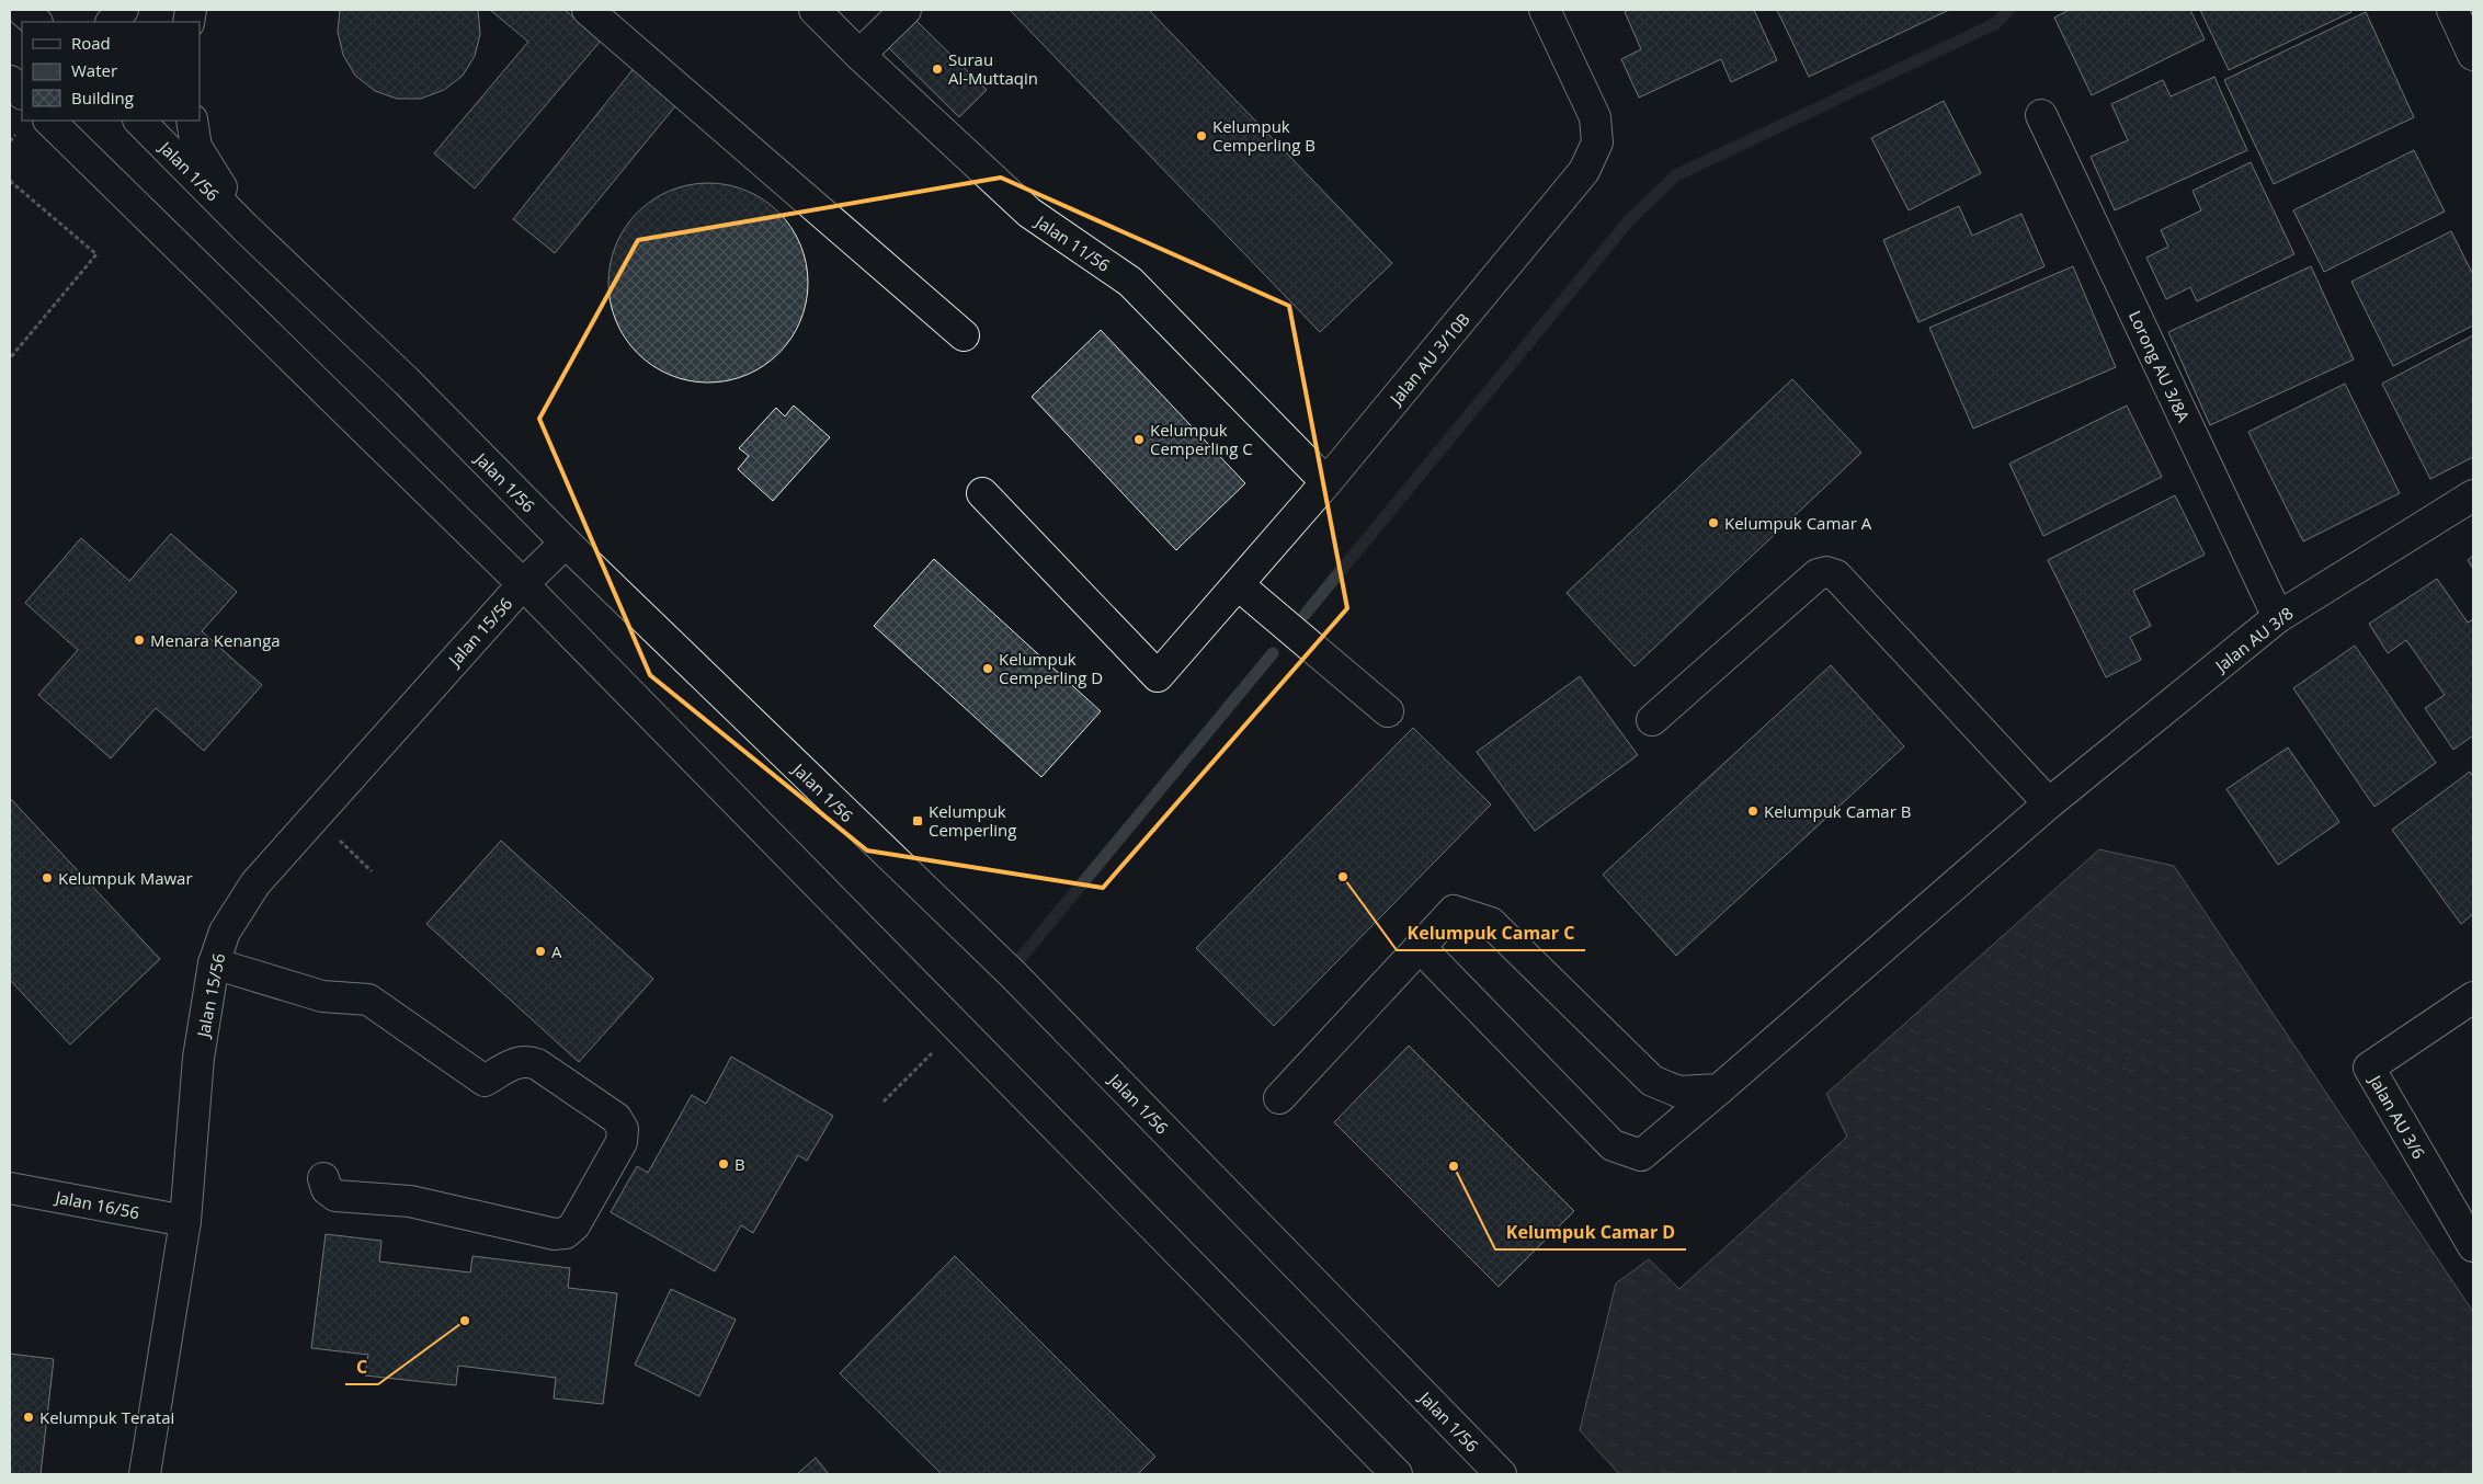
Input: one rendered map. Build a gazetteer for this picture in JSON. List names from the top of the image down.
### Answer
{
  "streets": {
    "street": [
      "Jalan 1/56",
      "Jalan 11/56",
      "Jalan AU 3/10B",
      "Lorong AU 3/8A",
      "Jalan 15/56",
      "Jalan AU 3/8",
      "Jalan AU 3/6",
      "Jalan 16/56"
    ]
  },
  "crossings": [
    ["Jalan 1/56", "Jalan 15/56"],
    ["Jalan 11/56", "Jalan AU 3/10B"],
    ["Lorong AU 3/8A", "Jalan AU 3/8"],
    ["Jalan 15/56", "Jalan 16/56"]
  ],
  "places": {
    "other": [
      "Surau Al-Muttaqin",
      "Kelumpuk Cemperling B",
      "Kelumpuk Cemperling C",
      "Kelumpuk Camar A",
      "Menara Kenanga",
      "Kelumpuk Cemperling D",
      "Kelumpuk Camar B",
      "Kelumpuk Camar C",
      "Kelumpuk Mawar",
      "A",
      "B",
      "Kelumpuk Camar D",
      "C",
      "Kelumpuk Teratai"
    ],
    "transit": ["Kelumpuk Cemperling"]
  },
  "legend": ["Road", "Water", "Building"]
}
